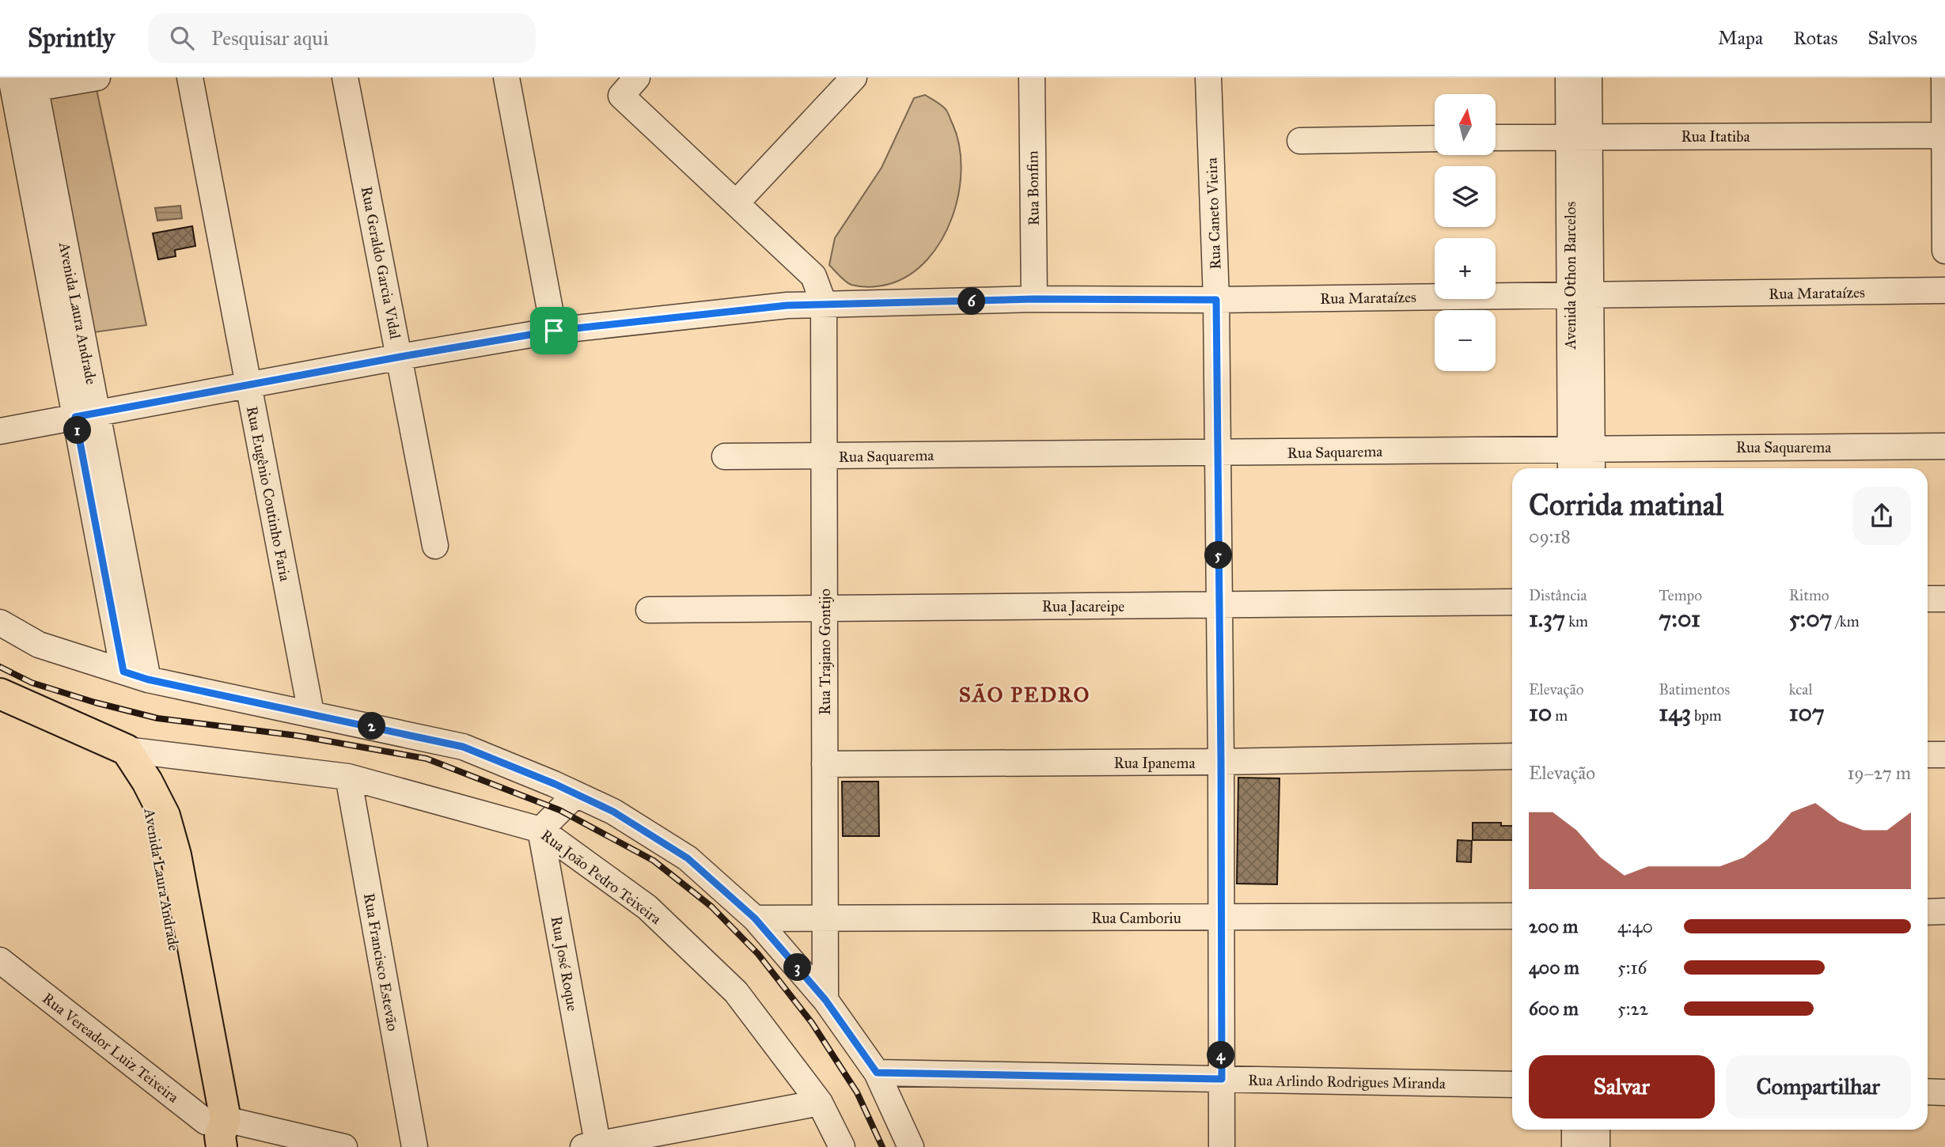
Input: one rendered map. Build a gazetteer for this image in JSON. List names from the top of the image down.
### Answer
{
  "streets": {
    "main road": ["Avenida Laura Andrade"],
    "street": [
      "Rua Itatiba",
      "Rua Bonfim",
      "Rua Caneto Vieira",
      "Rua Geraldo Garcia Vidal",
      "Avenida Othon Barcelos",
      "Rua Marataízes",
      "Rua Saquarema",
      "Rua Eugênio Coutinho Faria",
      "Rua Jacareipe",
      "Rua Trajano Gontijo",
      "Rua Ipanema",
      "Rua João Pedro Teixeira",
      "Rua Camboriu",
      "Rua Francisco Estevão",
      "Rua José Roque",
      "Rua Vereador Luiz Teixeira",
      "Rua Arlindo Rodrigues Miranda"
    ]
  },
  "crossings": [
    ["Rua Itatiba", "Avenida Othon Barcelos"],
    ["Rua Bonfim", "Rua Marataízes"],
    ["Rua Caneto Vieira", "Rua Marataízes"],
    ["Rua Caneto Vieira", "Rua Saquarema"],
    ["Rua Caneto Vieira", "Rua Jacareipe"],
    ["Rua Caneto Vieira", "Rua Ipanema"],
    ["Rua Caneto Vieira", "Rua Camboriu"],
    ["Rua Caneto Vieira", "Rua Arlindo Rodrigues Miranda"],
    ["Rua Geraldo Garcia Vidal", "Rua Marataízes"],
    ["Avenida Othon Barcelos", "Rua Marataízes"],
    ["Avenida Othon Barcelos", "Rua Saquarema"],
    ["Rua Marataízes", "Avenida Laura Andrade"],
    ["Rua Marataízes", "Rua Eugênio Coutinho Faria"],
    ["Rua Marataízes", "Rua Trajano Gontijo"],
    ["Avenida Laura Andrade", "Rua João Pedro Teixeira"],
    ["Avenida Laura Andrade", "Rua Vereador Luiz Teixeira"],
    ["Rua Saquarema", "Rua Trajano Gontijo"],
    ["Rua Jacareipe", "Rua Trajano Gontijo"],
    ["Rua Trajano Gontijo", "Rua Ipanema"],
    ["Rua Trajano Gontijo", "Rua Camboriu"],
    ["Rua João Pedro Teixeira", "Rua Francisco Estevão"],
    ["Rua João Pedro Teixeira", "Rua José Roque"]
  ],
  "districts": ["SÃO PEDRO"],
  "north": "top",
  "page": {
    "header": "Sprintly",
    "search": "Pesquisar aqui",
    "nav": ["Mapa", "Rotas", "Salvos"],
    "map_buttons": ["+", "−"],
    "pins": [
      "6",
      "1",
      "5",
      "2",
      "3",
      "4"
    ],
    "heading": ["Corrida matinal", "09:18"],
    "stats": [
      ["Distância", "1.37 km"],
      ["Tempo", "7:01"],
      ["Ritmo", "5:07 /km"],
      ["Elevação", "10 m"],
      ["Batimentos", "143 bpm"],
      ["kcal", "107"]
    ],
    "chart": ["Elevação", "19–27 m"],
    "list": [
      {
        "name": "200 m",
        "note": "4:40"
      },
      {
        "name": "400 m",
        "note": "5:16"
      },
      {
        "name": "600 m",
        "note": "5:22"
      }
    ],
    "buttons": ["Salvar", "Compartilhar"]
  }
}
